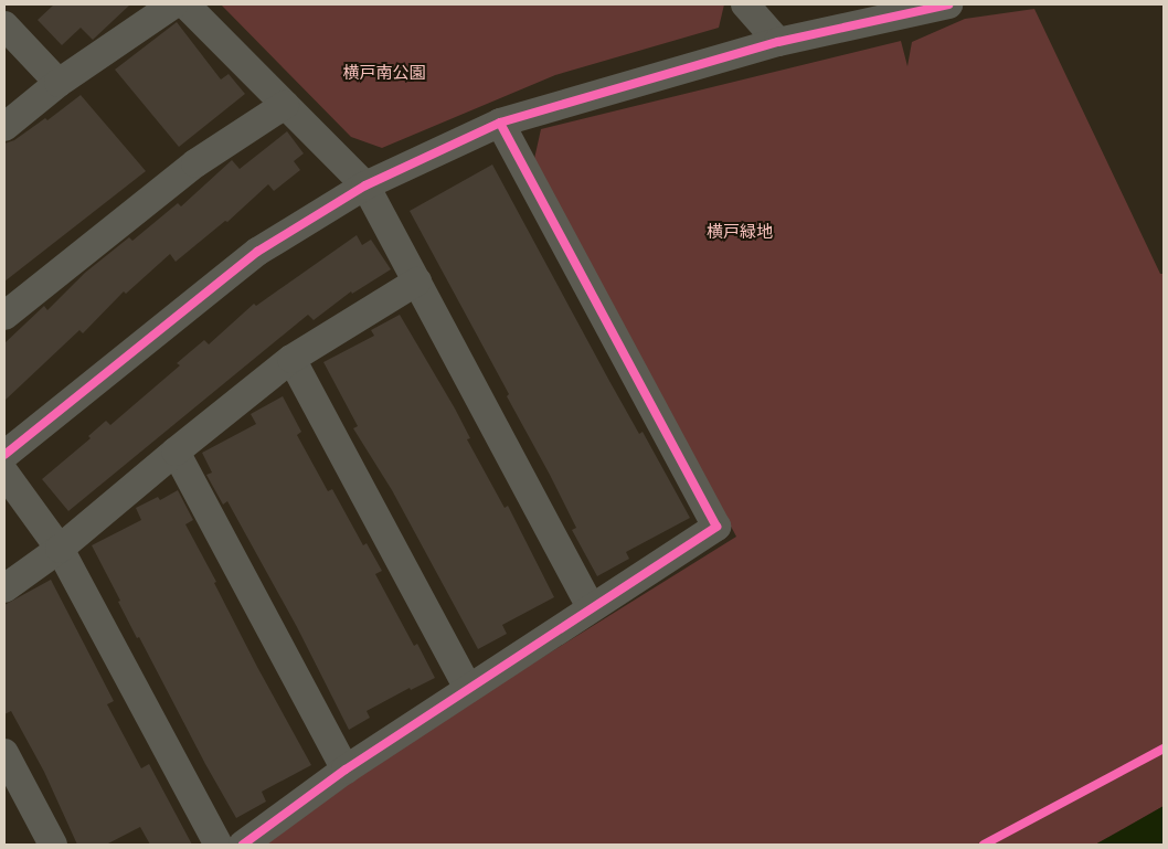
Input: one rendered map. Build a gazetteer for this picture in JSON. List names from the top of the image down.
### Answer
{
  "parks": ["横戸南公園", "横戸緑地"]
}
